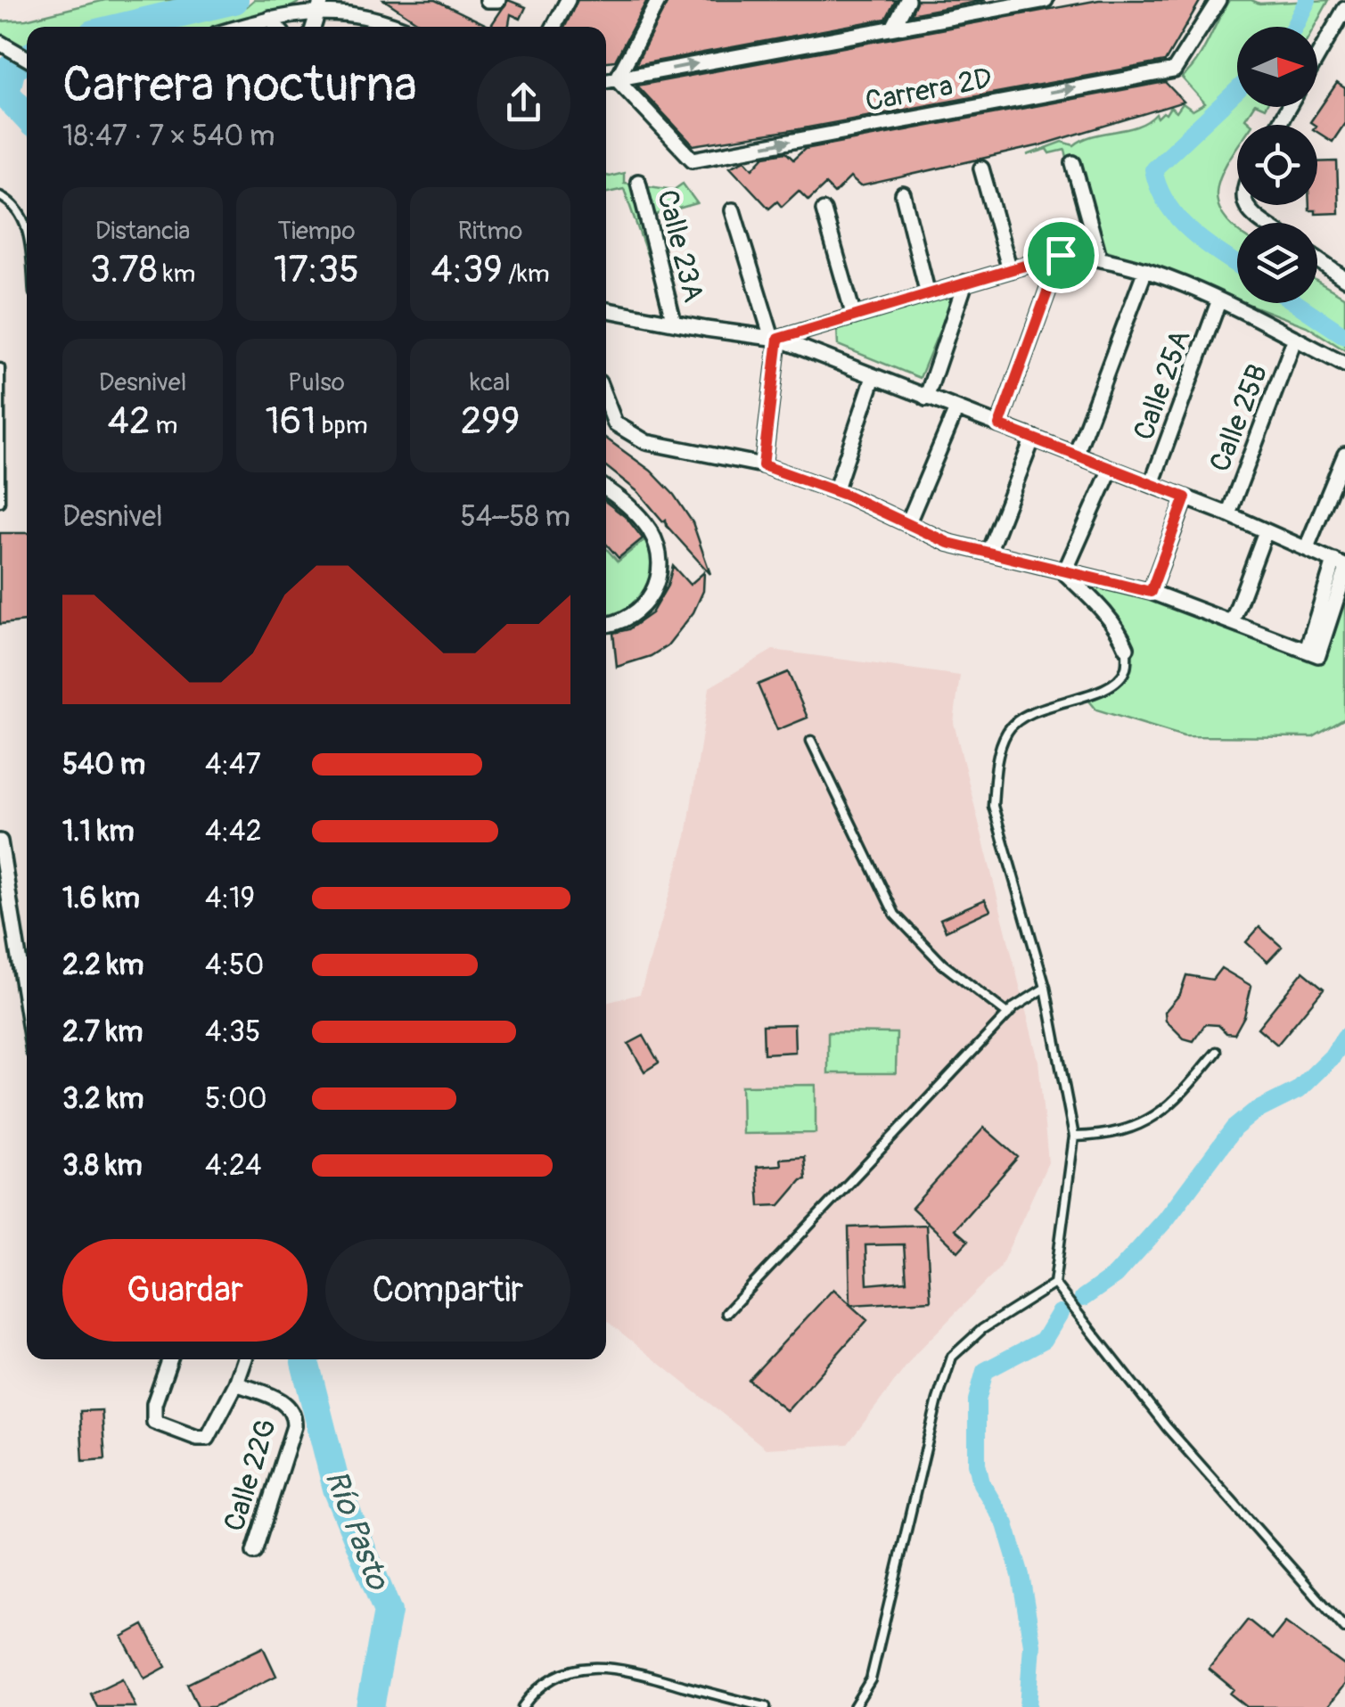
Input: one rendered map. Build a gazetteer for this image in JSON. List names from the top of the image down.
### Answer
{
  "streets": {
    "street": [
      "Carrera 2D",
      "Calle 23A",
      "Calle 25A",
      "Calle 25B",
      "Calle 22G"
    ]
  },
  "crossings": [
    ["Carrera 2D", "Calle 23A"]
  ],
  "water": ["Río Pasto"],
  "north": "right",
  "page": {
    "heading": ["Carrera nocturna", "18:47 · 7 × 540 m"],
    "stats": [
      ["Distancia", "3.78 km"],
      ["Tiempo", "17:35"],
      ["Ritmo", "4:39 /km"],
      ["Desnivel", "42 m"],
      ["Pulso", "161 bpm"],
      ["kcal", "299"]
    ],
    "chart": ["Desnivel", "54–58 m"],
    "list": [
      {
        "name": "540 m",
        "note": "4:47"
      },
      {
        "name": "1.1 km",
        "note": "4:42"
      },
      {
        "name": "1.6 km",
        "note": "4:19"
      },
      {
        "name": "2.2 km",
        "note": "4:50"
      },
      {
        "name": "2.7 km",
        "note": "4:35"
      },
      {
        "name": "3.2 km",
        "note": "5:00"
      },
      {
        "name": "3.8 km",
        "note": "4:24"
      }
    ],
    "buttons": ["Guardar", "Compartir"]
  }
}
